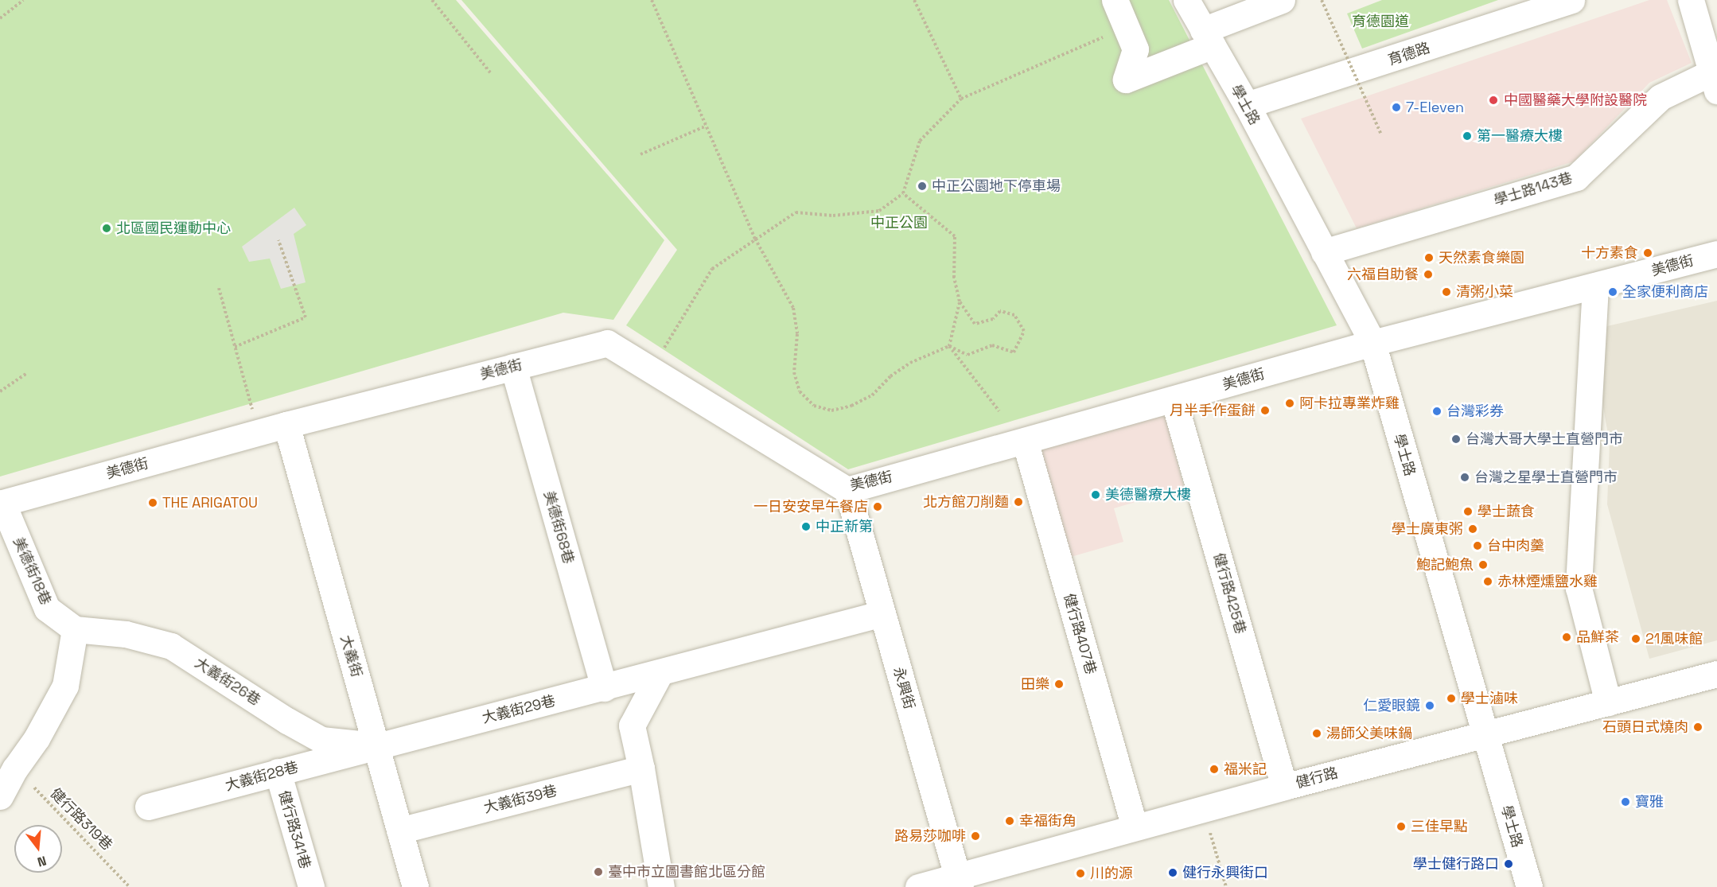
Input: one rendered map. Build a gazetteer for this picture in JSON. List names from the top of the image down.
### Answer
{
  "streets": {
    "street": [
      "育德路",
      "學士路",
      "學士路143巷",
      "美德街",
      "美德街68巷",
      "美德街18巷",
      "健行路425巷",
      "健行路407巷",
      "大義街",
      "大義街26巷",
      "永興街",
      "大義街29巷",
      "大義街28巷",
      "健行路",
      "大義街39巷",
      "健行路341巷"
    ],
    "path": ["健行路319巷"]
  },
  "crossings": [
    ["育德路", "學士路"],
    ["學士路", "學士路143巷"],
    ["學士路", "美德街"],
    ["學士路", "健行路"],
    ["美德街", "美德街68巷"],
    ["美德街", "美德街18巷"],
    ["美德街", "健行路425巷"],
    ["美德街", "健行路407巷"],
    ["美德街", "大義街"],
    ["美德街", "永興街"],
    ["美德街68巷", "大義街29巷"],
    ["美德街18巷", "大義街26巷"],
    ["健行路425巷", "健行路"],
    ["健行路407巷", "健行路"],
    ["大義街", "大義街26巷"],
    ["大義街", "大義街29巷"],
    ["大義街", "大義街28巷"],
    ["大義街", "大義街39巷"],
    ["大義街26巷", "大義街29巷"],
    ["大義街26巷", "大義街28巷"],
    ["永興街", "大義街29巷"],
    ["永興街", "健行路"],
    ["大義街29巷", "大義街28巷"],
    ["大義街28巷", "健行路341巷"]
  ],
  "parks": ["育德園道", "中正公園"],
  "places": [
    "中國醫藥大學附設醫院",
    "7-Eleven",
    "第一醫療大樓",
    "中正公園地下停車場",
    "北區國民運動中心",
    "十方素食",
    "天然素食樂園",
    "六福自助餐",
    "清粥小菜",
    "全家便利商店",
    "阿卡拉專業炸雞",
    "月半手作蛋餅",
    "台灣彩券",
    "台灣大哥大學士直營門市",
    "台灣之星學士直營門市",
    "美德醫療大樓",
    "北方館刀削麵",
    "THE ARIGATOU",
    "一日安安早午餐店",
    "學士蔬食",
    "中正新第",
    "學士廣東粥",
    "台中肉羹",
    "鮑記鮑魚",
    "赤林煙燻鹽水雞",
    "品鮮茶",
    "21風味館",
    "田樂",
    "學士滷味",
    "仁愛眼鏡",
    "石頭日式燒肉",
    "湯師父美味鍋",
    "福米記",
    "寶雅",
    "幸福街角",
    "三佳早點",
    "路易莎咖啡",
    "學士健行路口",
    "臺中市立圖書館北區分館",
    "健行永興街口",
    "川的源"
  ],
  "north": "bottom"
}
